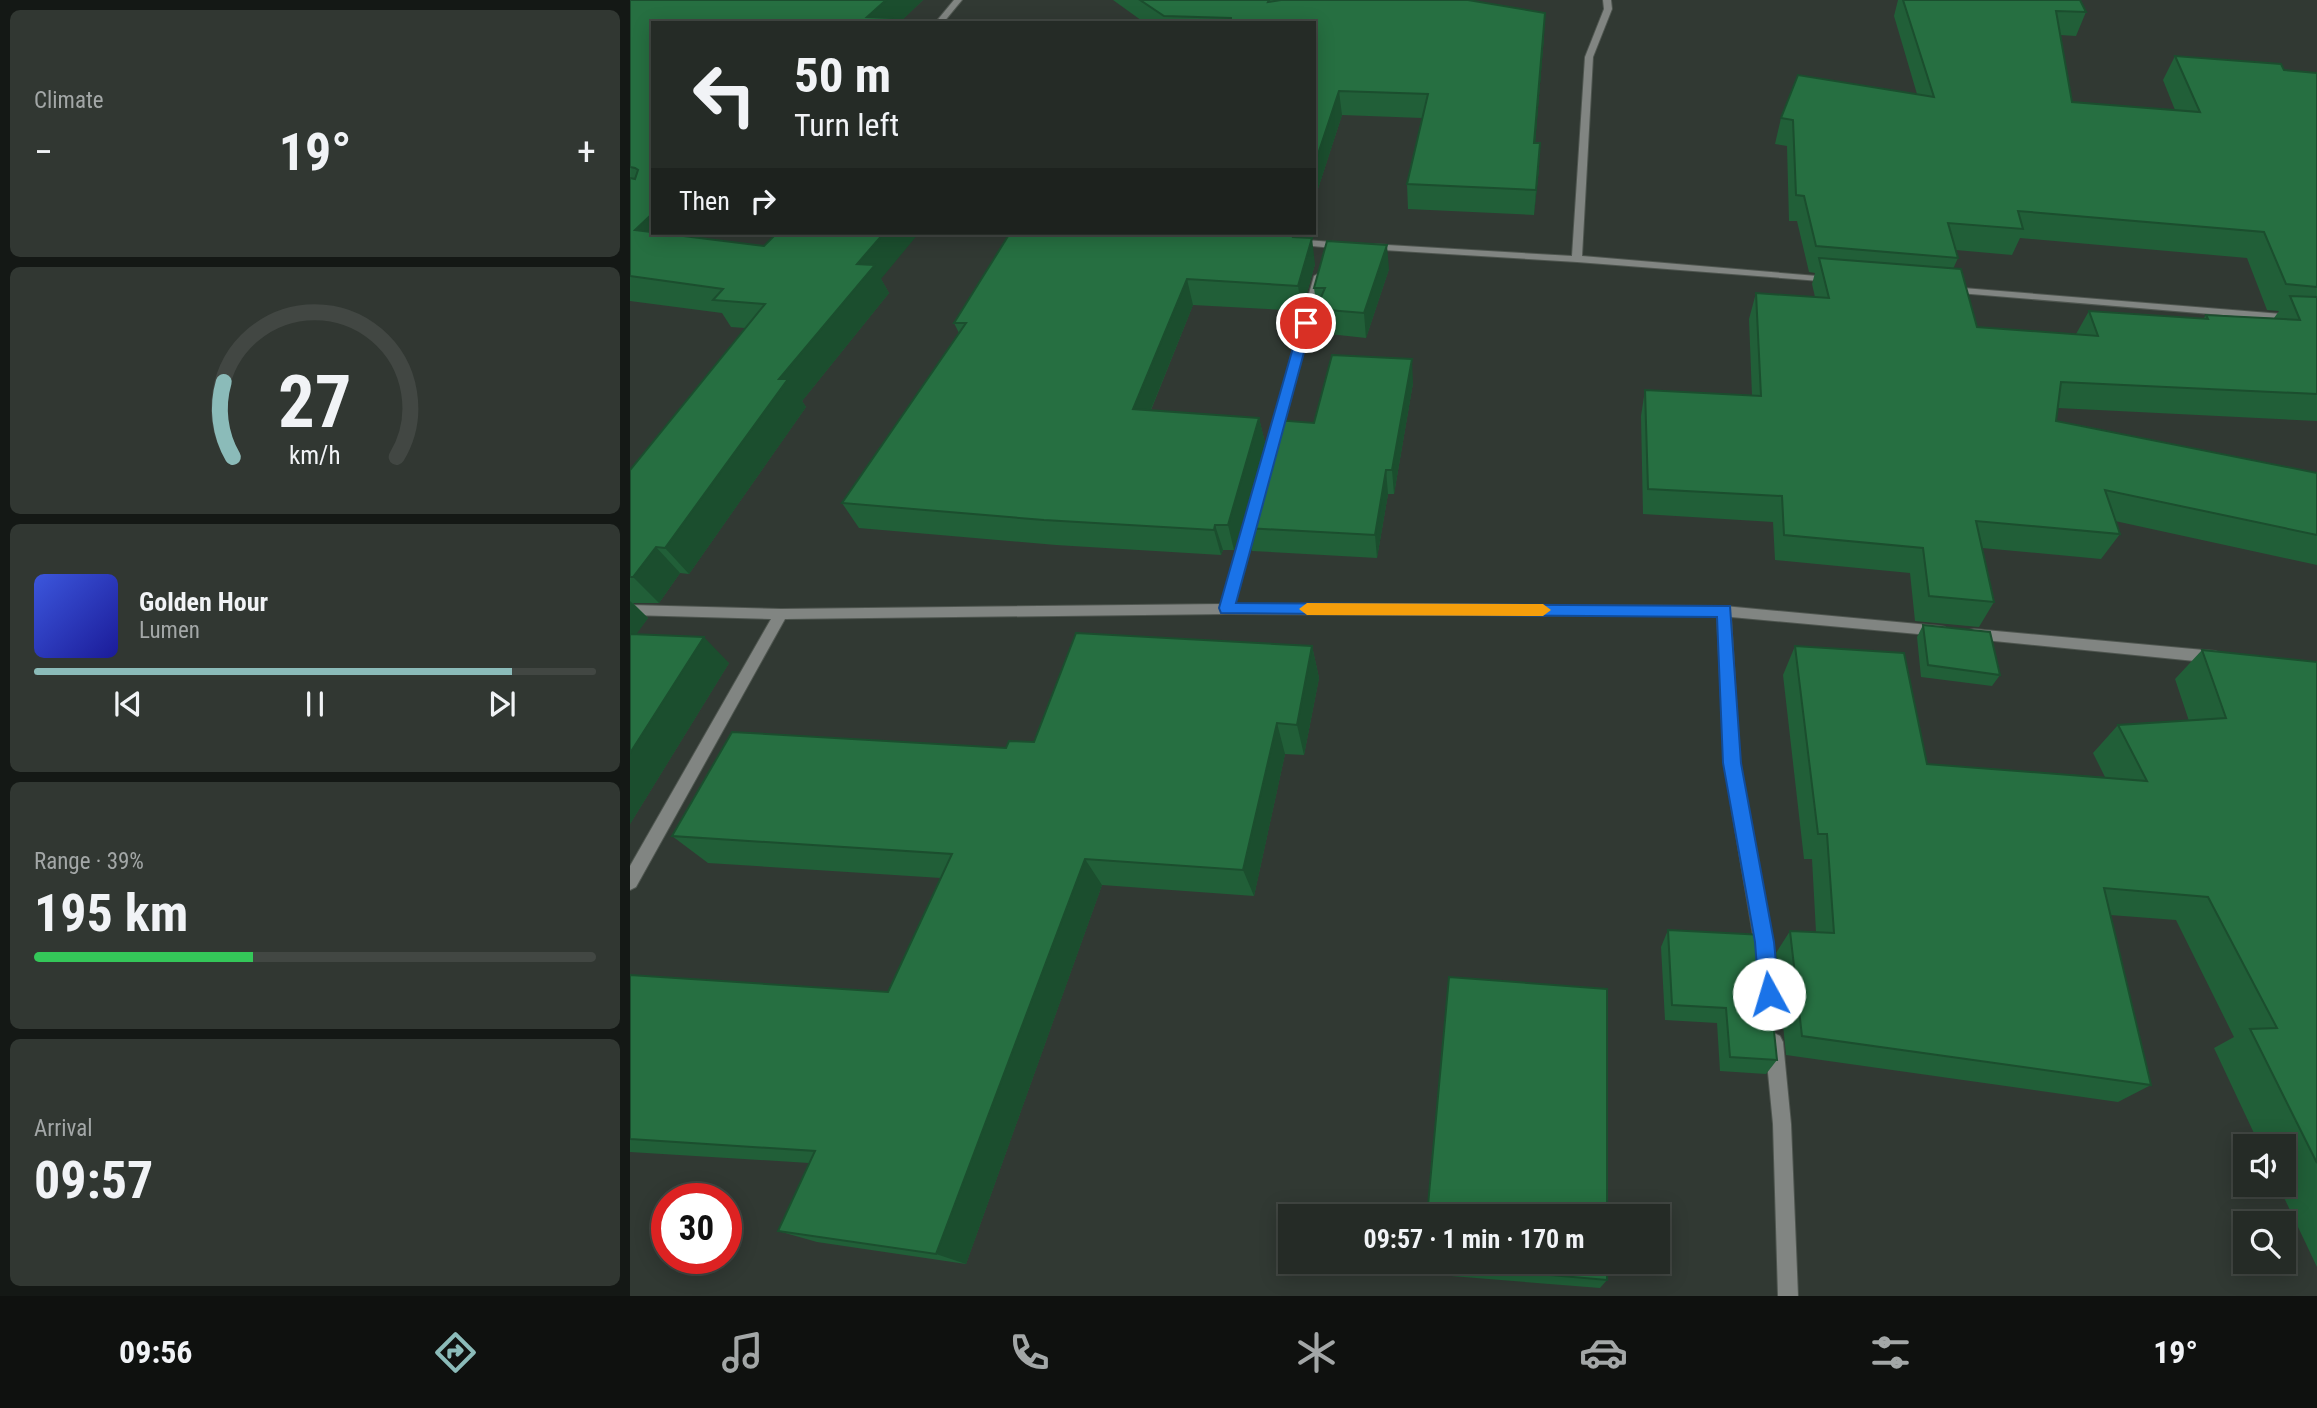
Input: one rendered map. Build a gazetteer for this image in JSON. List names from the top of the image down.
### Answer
{
  "page": {
    "tile": [
      "Climate",
      ["Range · 39%", "195 km"],
      ["Arrival", "09:57"]
    ],
    "turn": ["50 m", "Turn left"],
    "heat": ["−", "19°", "+"],
    "then": "Then",
    "song": ["Golden Hour", "Lumen"],
    "limit": "30",
    "trip": "09:57 · 1 min · 170 m",
    "tabs": ["09:56", "19°"],
    "gauge": ["27", "km/h"]
  }
}
